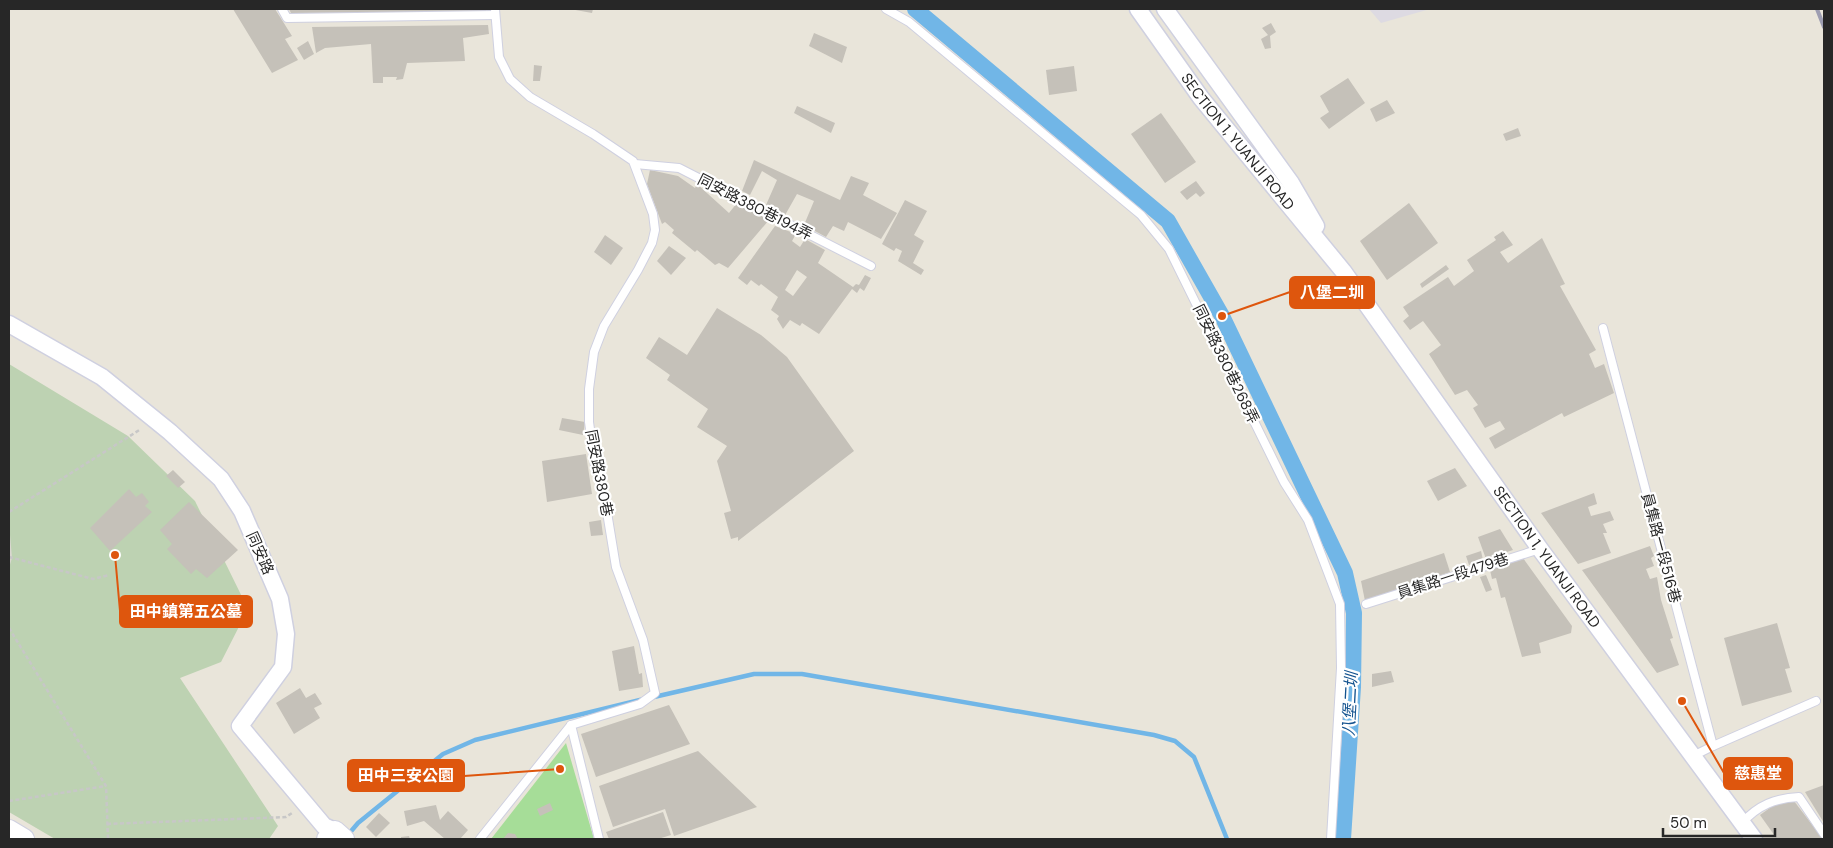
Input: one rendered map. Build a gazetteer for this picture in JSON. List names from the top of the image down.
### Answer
{
  "streets": {
    "street": ["SECTION 1, YUANJI ROAD", "同安路"],
    "lane": [
      "同安路380巷194弄",
      "同安路380巷268弄",
      "同安路380巷",
      "員集路一段516巷",
      "員集路一段479巷"
    ]
  },
  "crossings": [
    ["SECTION 1, YUANJI ROAD", "員集路一段479巷"],
    ["同安路380巷194弄", "同安路380巷"]
  ],
  "water": ["八堡二圳"],
  "places": [
    "八堡二圳",
    "田中鎮第五公墓",
    "慈惠堂",
    "田中三安公園"
  ],
  "scale_bar": "50 m"
}
